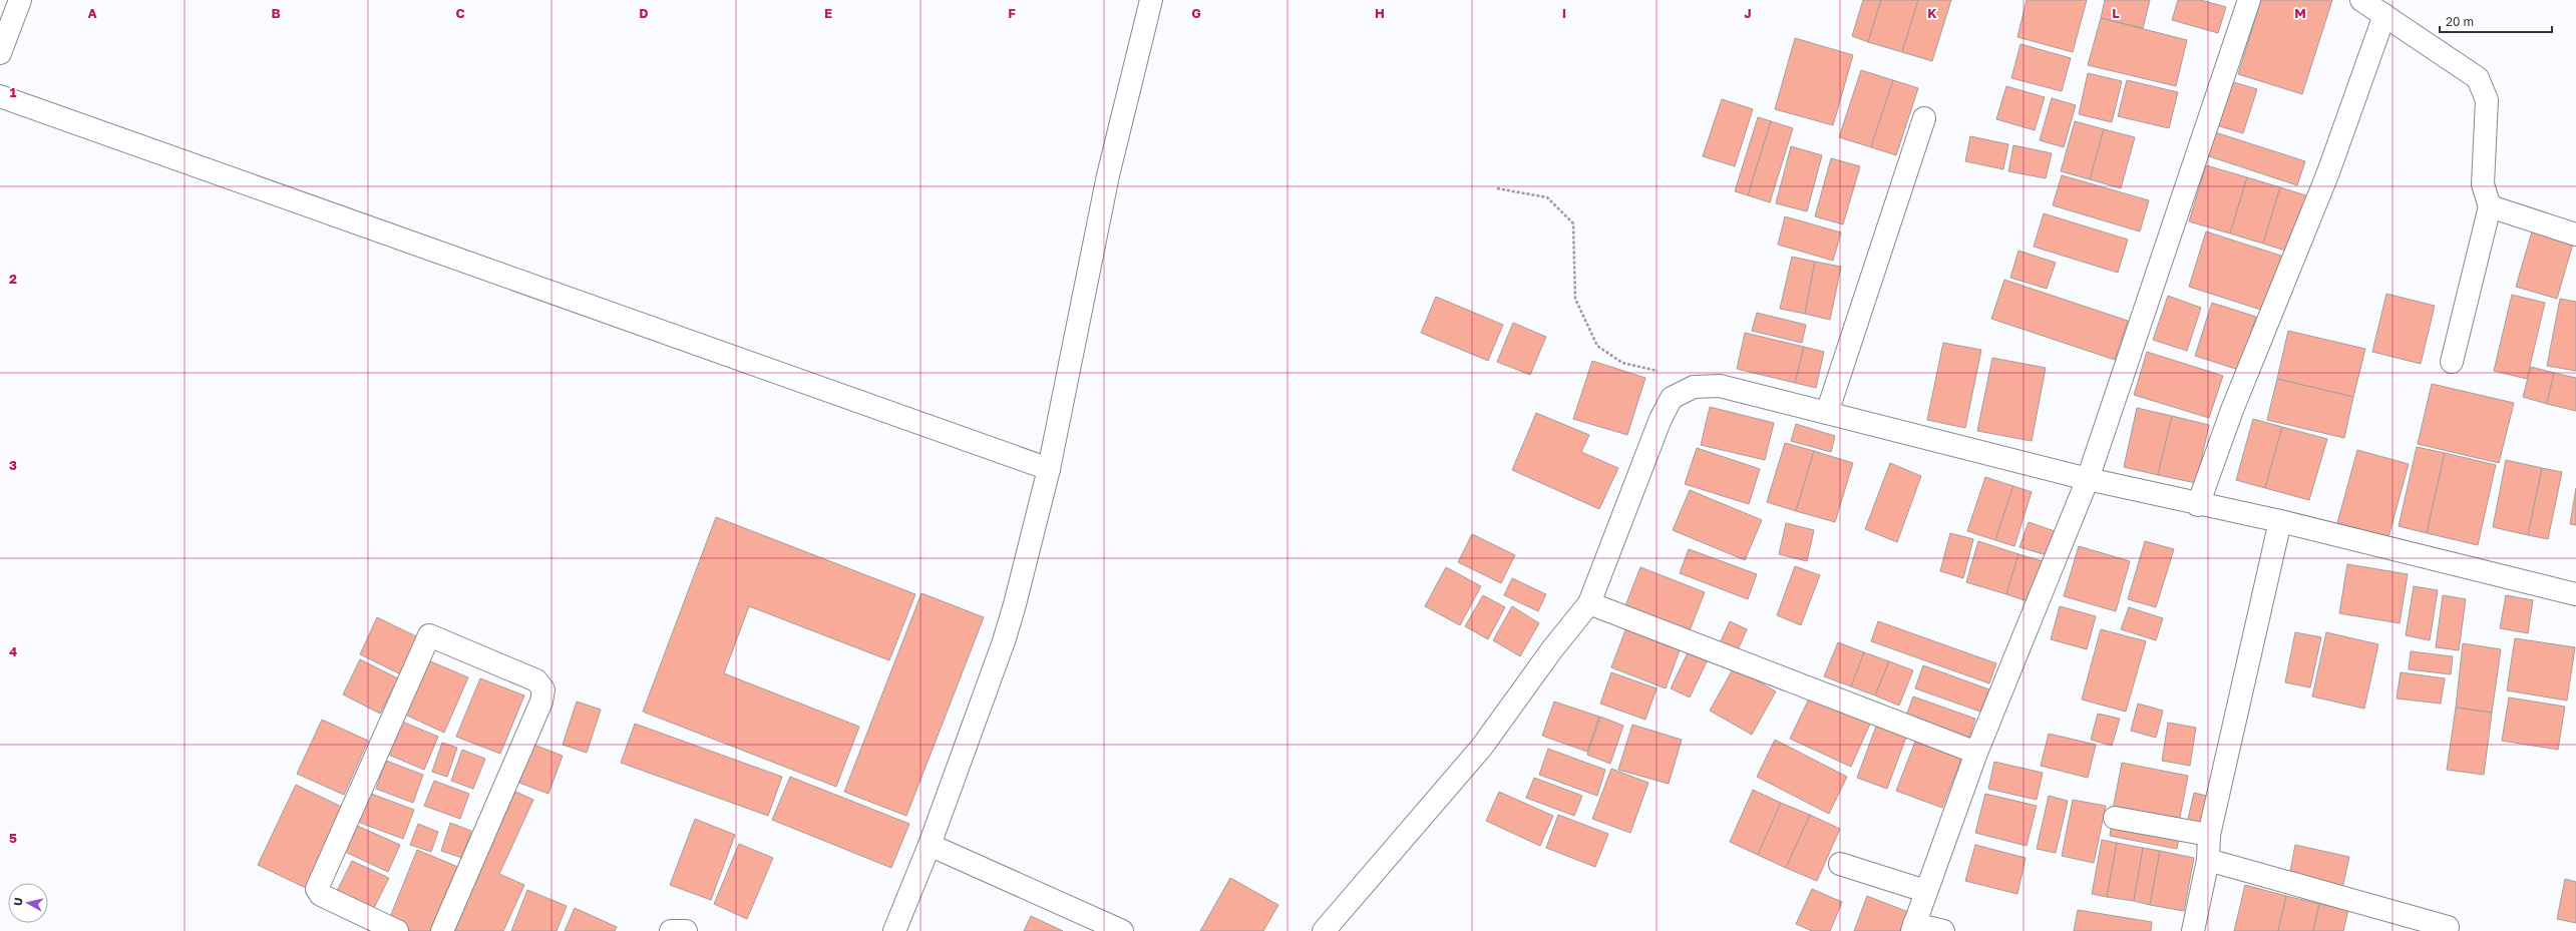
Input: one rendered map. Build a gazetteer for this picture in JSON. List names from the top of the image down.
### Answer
{
  "scale_bar": "20 m",
  "north": "left",
  "grid": {
    "columns": [
      "A",
      "B",
      "C",
      "D",
      "E",
      "F",
      "G",
      "H",
      "I",
      "J",
      "K",
      "L",
      "M"
    ],
    "rows": [
      "1",
      "2",
      "3",
      "4",
      "5"
    ]
  }
}
